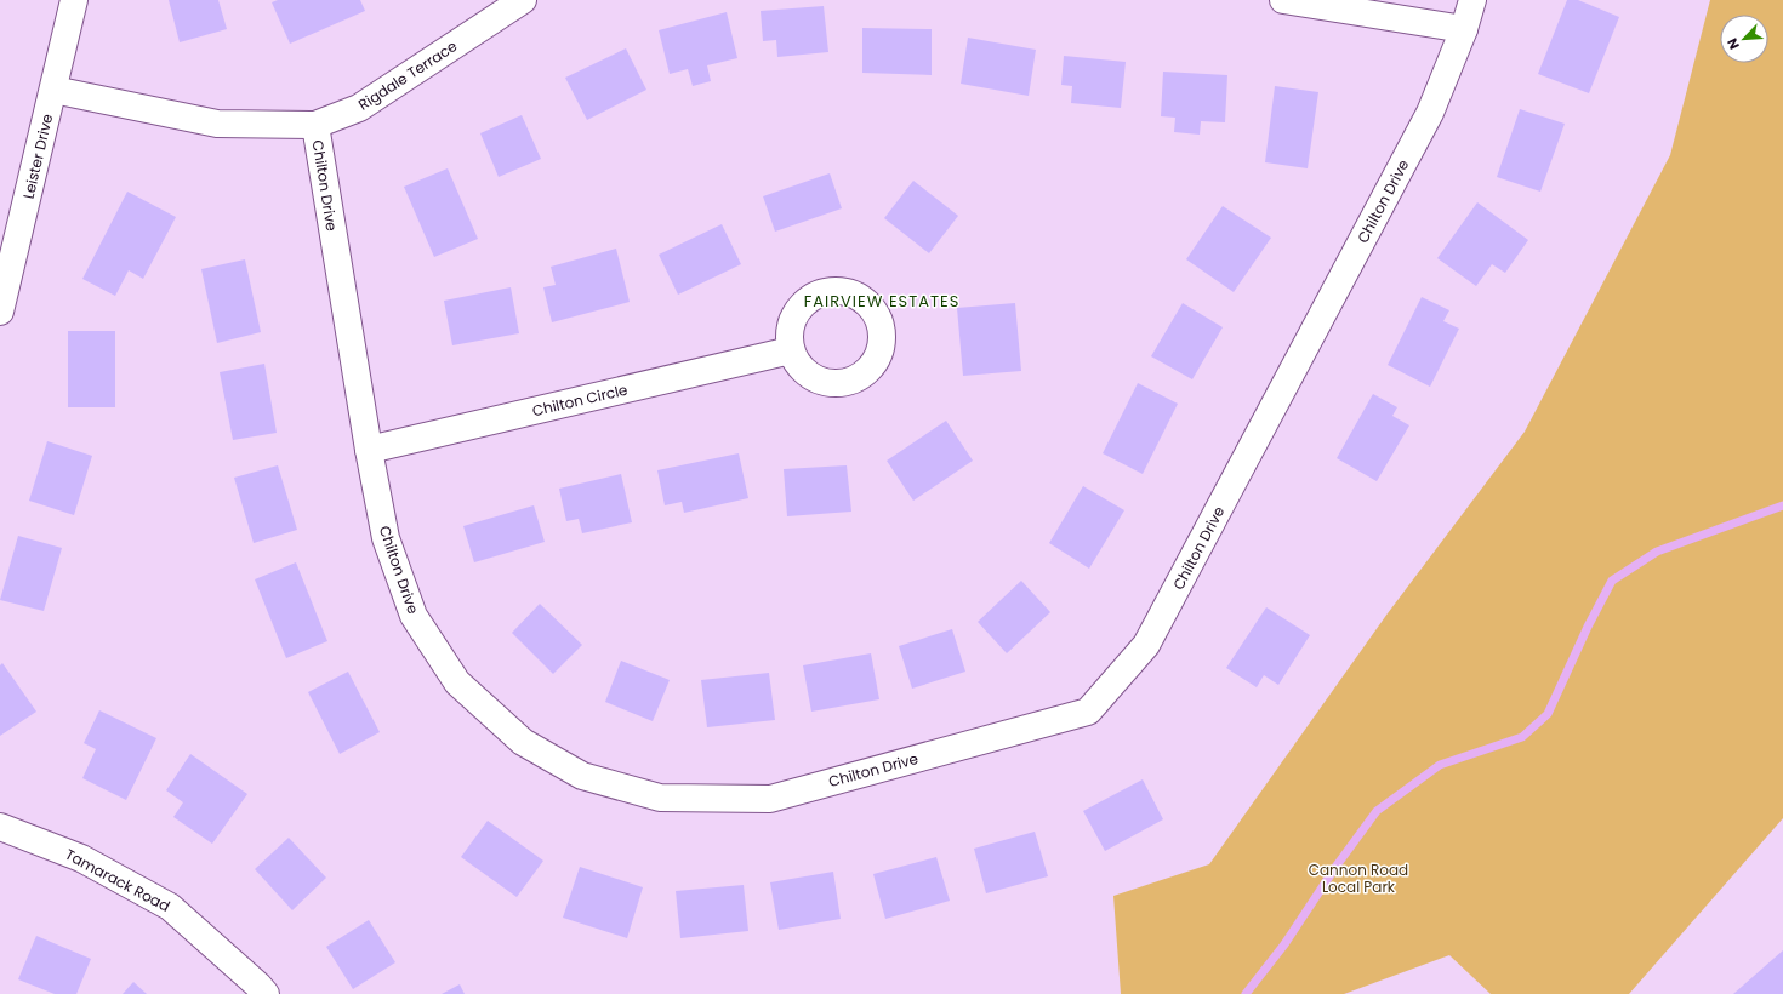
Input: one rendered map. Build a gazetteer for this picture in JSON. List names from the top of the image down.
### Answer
{
  "streets": {
    "street": [
      "Rigdale Terrace",
      "Leister Drive",
      "Chilton Drive",
      "Chilton Circle",
      "Tamarack Road"
    ]
  },
  "crossings": [
    ["Rigdale Terrace", "Leister Drive"],
    ["Rigdale Terrace", "Chilton Drive"],
    ["Chilton Drive", "Chilton Circle"]
  ],
  "districts": ["FAIRVIEW ESTATES"],
  "parks": ["Cannon Road Local Park"],
  "north": "bottom left"
}
